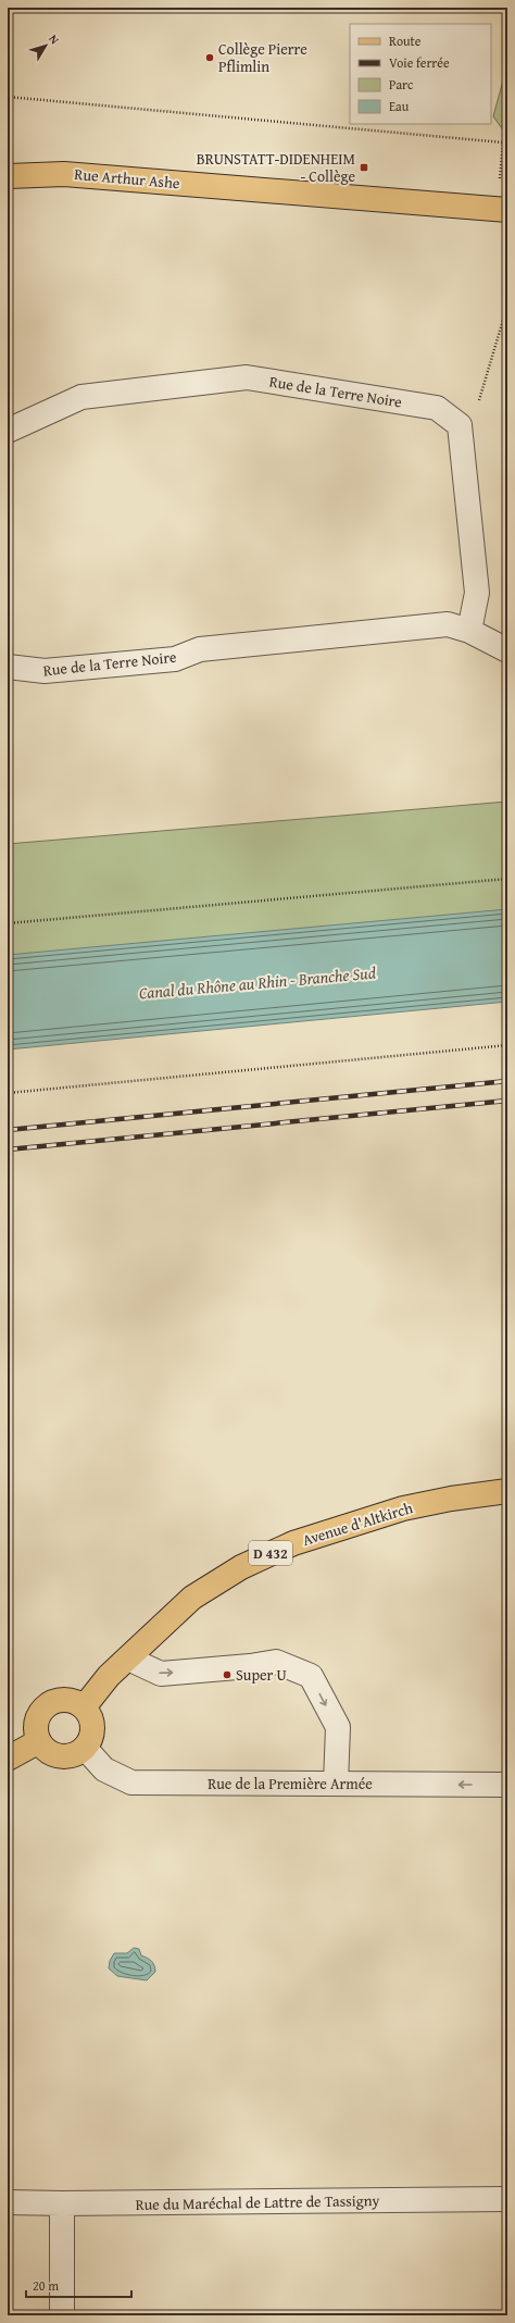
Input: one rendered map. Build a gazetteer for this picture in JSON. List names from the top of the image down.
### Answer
{
  "streets": {
    "main road": ["Rue Arthur Ashe", "Avenue d'Altkirch", "D 432"],
    "street": ["Rue de la Terre Noire", "Rue de la Première Armée", "Rue du Maréchal de Lattre de Tassigny"]
  },
  "crossings": [
    ["Avenue d'Altkirch", "Rue de la Première Armée"]
  ],
  "one_way": ["Rue de la Première Armée"],
  "water": ["Canal du Rhône au Rhin - Branche Sud"],
  "places": {
    "other": ["Collège Pierre Pflimlin", "Super U"],
    "transit": ["BRUNSTATT-DIDENHEIM - Collège"]
  },
  "legend": [
    "Route",
    "Voie ferrée",
    "Parc",
    "Eau"
  ],
  "scale_bar": "20 m",
  "north": "top right"
}
